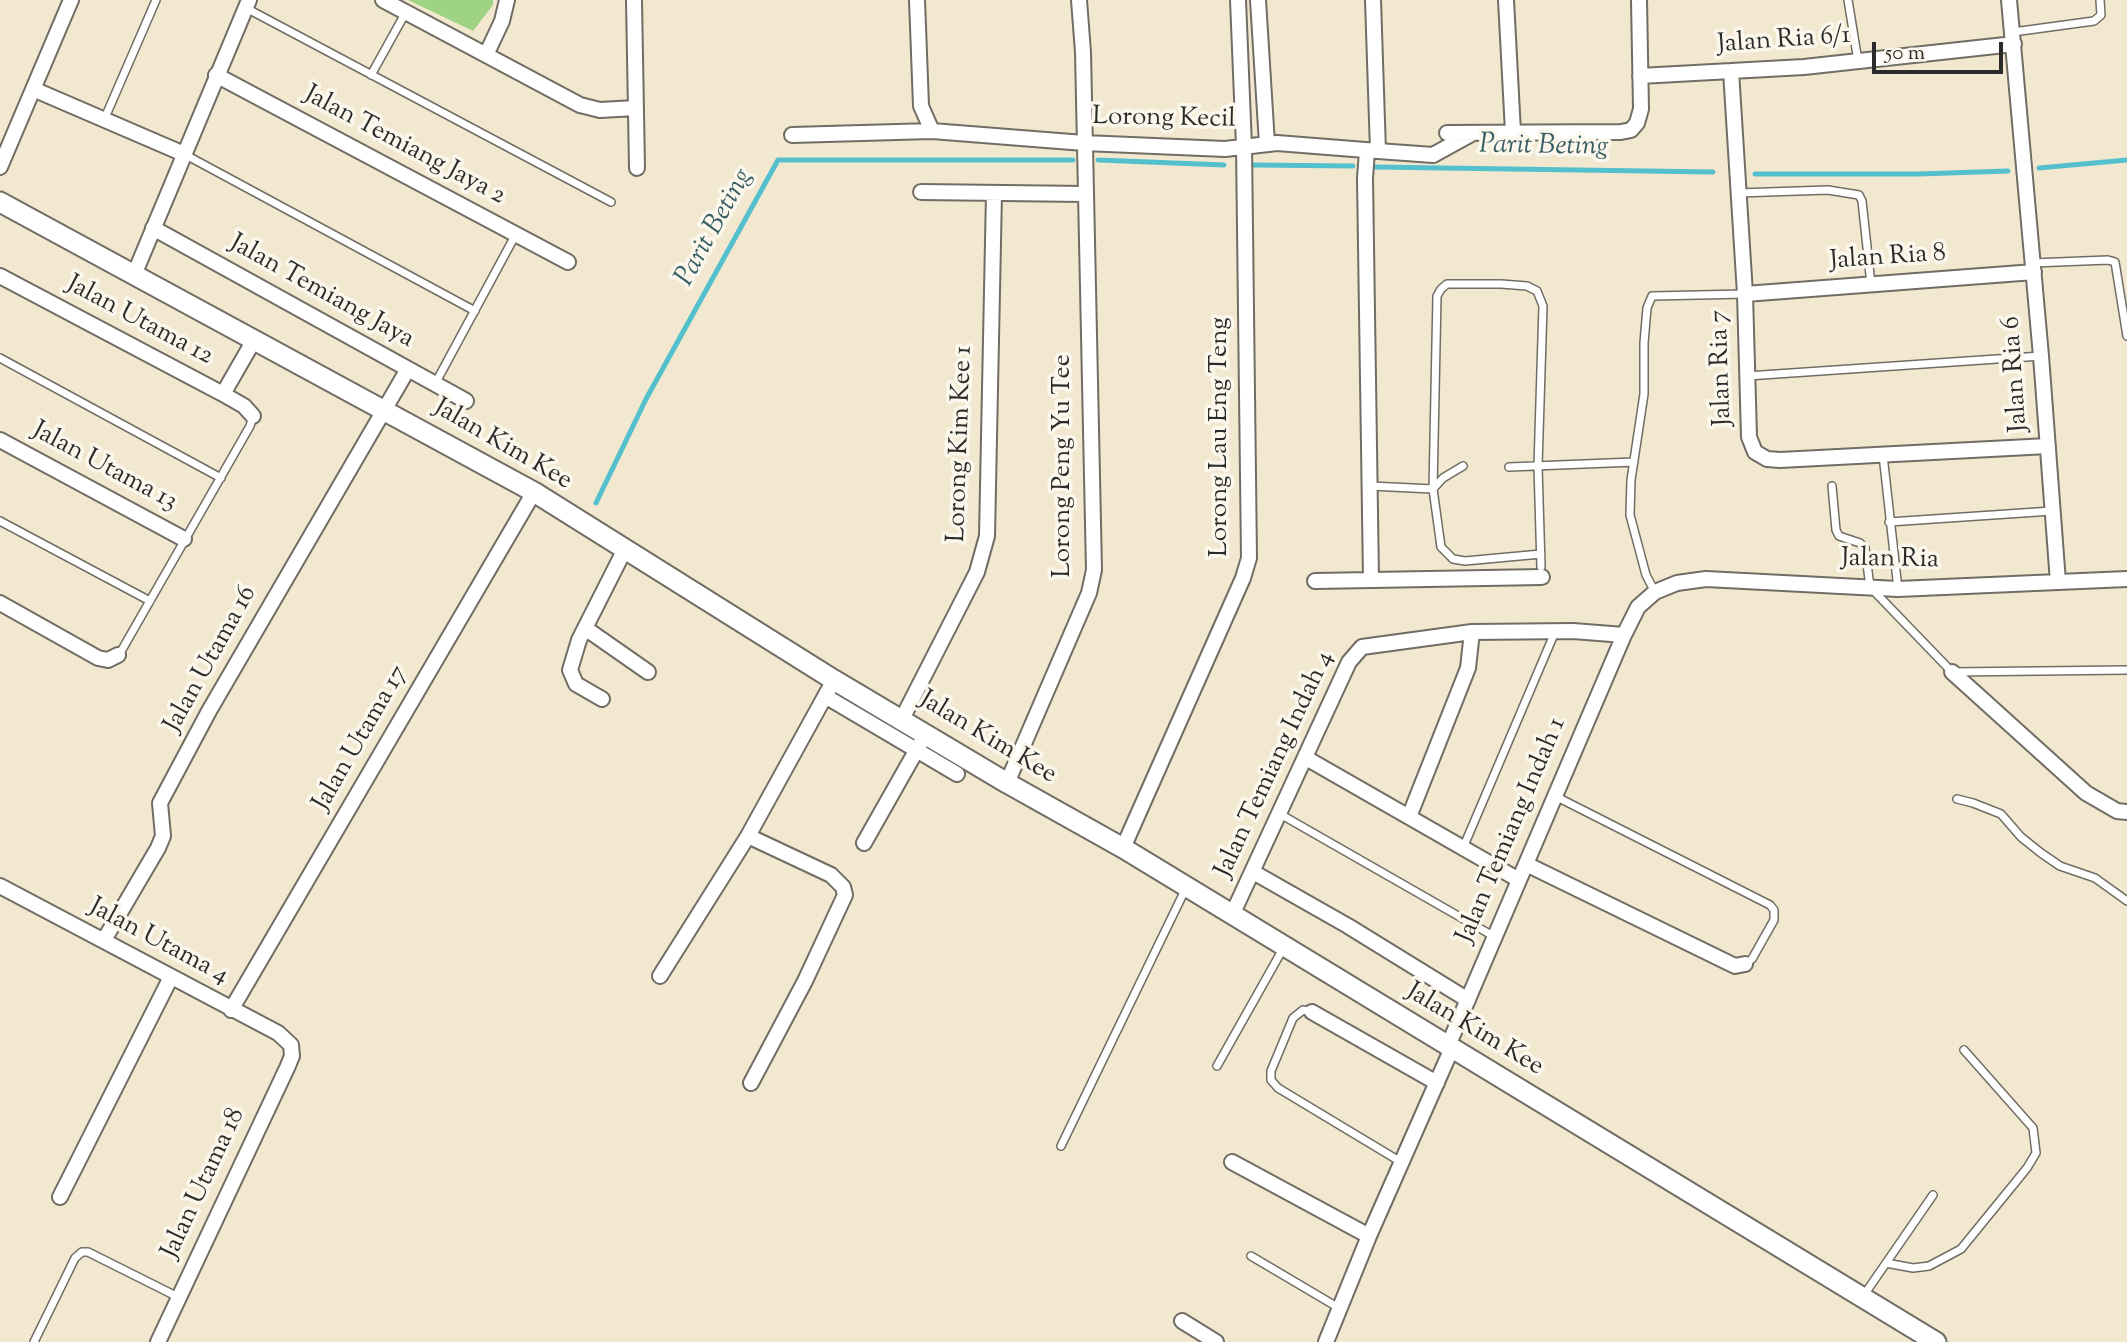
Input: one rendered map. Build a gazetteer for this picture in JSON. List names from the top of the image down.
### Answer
{
  "streets": {
    "street": [
      "Jalan Ria 6/1",
      "Lorong Kecil",
      "Jalan Temiang Jaya 2",
      "Jalan Ria 8",
      "Jalan Temiang Jaya",
      "Jalan Utama 12",
      "Jalan Ria 7",
      "Jalan Ria 6",
      "Lorong Lau Eng Teng",
      "Lorong Kim Kee 1",
      "Jalan Kim Kee",
      "Lorong Peng Yu Tee",
      "Jalan Utama 13",
      "Jalan Ria",
      "Jalan Utama 16",
      "Jalan Utama 17",
      "Jalan Temiang Indah 4",
      "Jalan Temiang Indah 1",
      "Jalan Utama 4",
      "Jalan Utama 18"
    ]
  },
  "crossings": [
    ["Jalan Ria 6/1", "Jalan Ria 7"],
    ["Jalan Ria 6/1", "Jalan Ria 6"],
    ["Lorong Kecil", "Lorong Lau Eng Teng"],
    ["Lorong Kecil", "Lorong Peng Yu Tee"],
    ["Jalan Ria 8", "Jalan Ria 7"],
    ["Jalan Ria 8", "Jalan Ria 6"],
    ["Jalan Temiang Jaya", "Jalan Utama 16"],
    ["Jalan Ria 7", "Jalan Ria 6"],
    ["Jalan Ria 6", "Jalan Ria"],
    ["Lorong Lau Eng Teng", "Jalan Kim Kee"],
    ["Lorong Kim Kee 1", "Jalan Kim Kee"],
    ["Jalan Kim Kee", "Lorong Peng Yu Tee"],
    ["Jalan Kim Kee", "Jalan Utama 16"],
    ["Jalan Kim Kee", "Jalan Utama 17"],
    ["Jalan Kim Kee", "Jalan Temiang Indah 4"],
    ["Jalan Kim Kee", "Jalan Temiang Indah 1"],
    ["Jalan Ria", "Jalan Temiang Indah 1"],
    ["Jalan Utama 16", "Jalan Utama 4"],
    ["Jalan Utama 17", "Jalan Utama 4"],
    ["Jalan Temiang Indah 4", "Jalan Temiang Indah 1"],
    ["Jalan Utama 4", "Jalan Utama 18"]
  ],
  "water": ["Parit Beting"],
  "scale_bar": "50 m"
}
